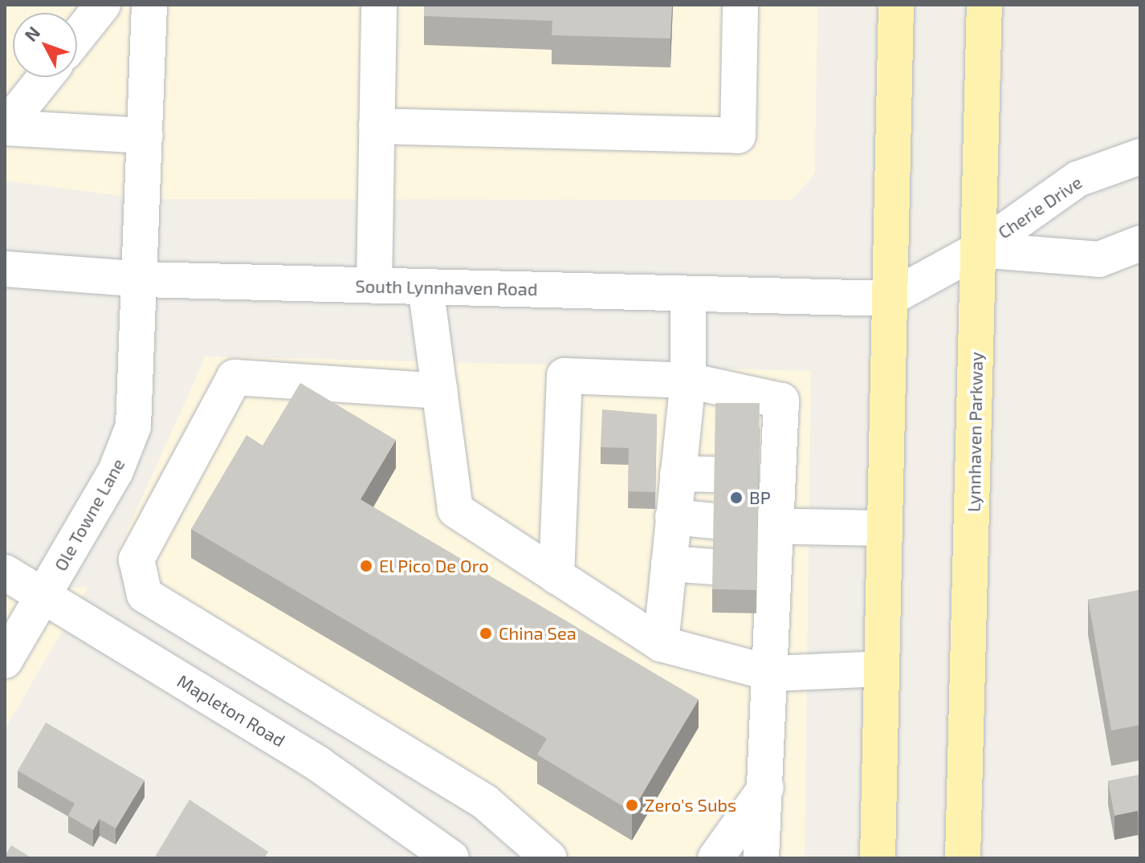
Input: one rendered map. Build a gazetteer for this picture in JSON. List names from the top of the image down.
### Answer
{
  "streets": {
    "main road": ["Lynnhaven Parkway"],
    "street": [
      "Cherie Drive",
      "South Lynnhaven Road",
      "Ole Towne Lane",
      "Mapleton Road"
    ]
  },
  "crossings": [
    ["Cherie Drive", "South Lynnhaven Road"],
    ["Cherie Drive", "Lynnhaven Parkway"],
    ["South Lynnhaven Road", "Ole Towne Lane"],
    ["Ole Towne Lane", "Mapleton Road"]
  ],
  "places": [
    "BP",
    "El Pico De Oro",
    "China Sea",
    "Zero's Subs"
  ],
  "north": "top left"
}
